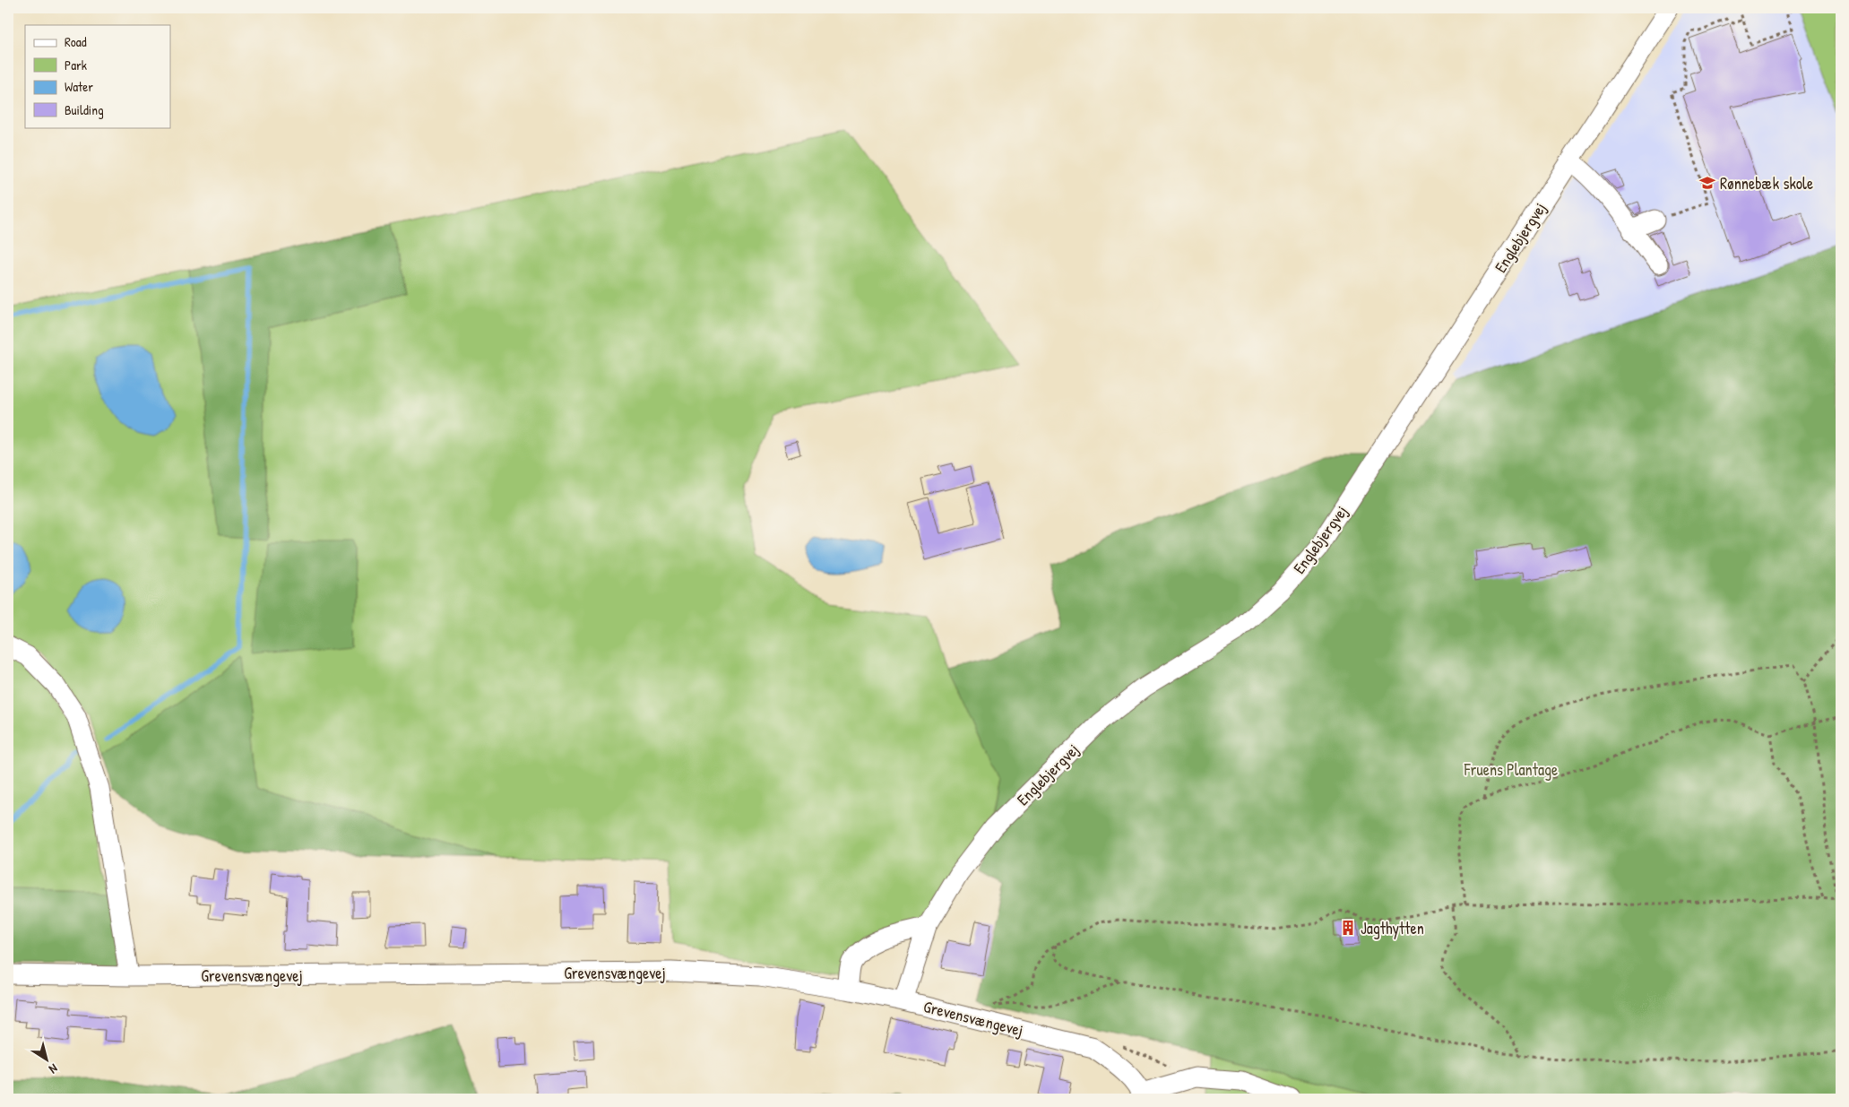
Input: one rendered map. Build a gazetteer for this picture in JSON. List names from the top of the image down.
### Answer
{
  "streets": {
    "street": ["Englebjergvej", "Grevensvængevej"]
  },
  "crossings": [
    ["Englebjergvej", "Grevensvængevej"]
  ],
  "parks": ["Fruens Plantage"],
  "places": {
    "school or university": ["Rønnebæk skole"],
    "building": ["Jagthytten"]
  },
  "legend": [
    "Road",
    "Park",
    "Water",
    "Building"
  ],
  "north": "bottom right"
}
